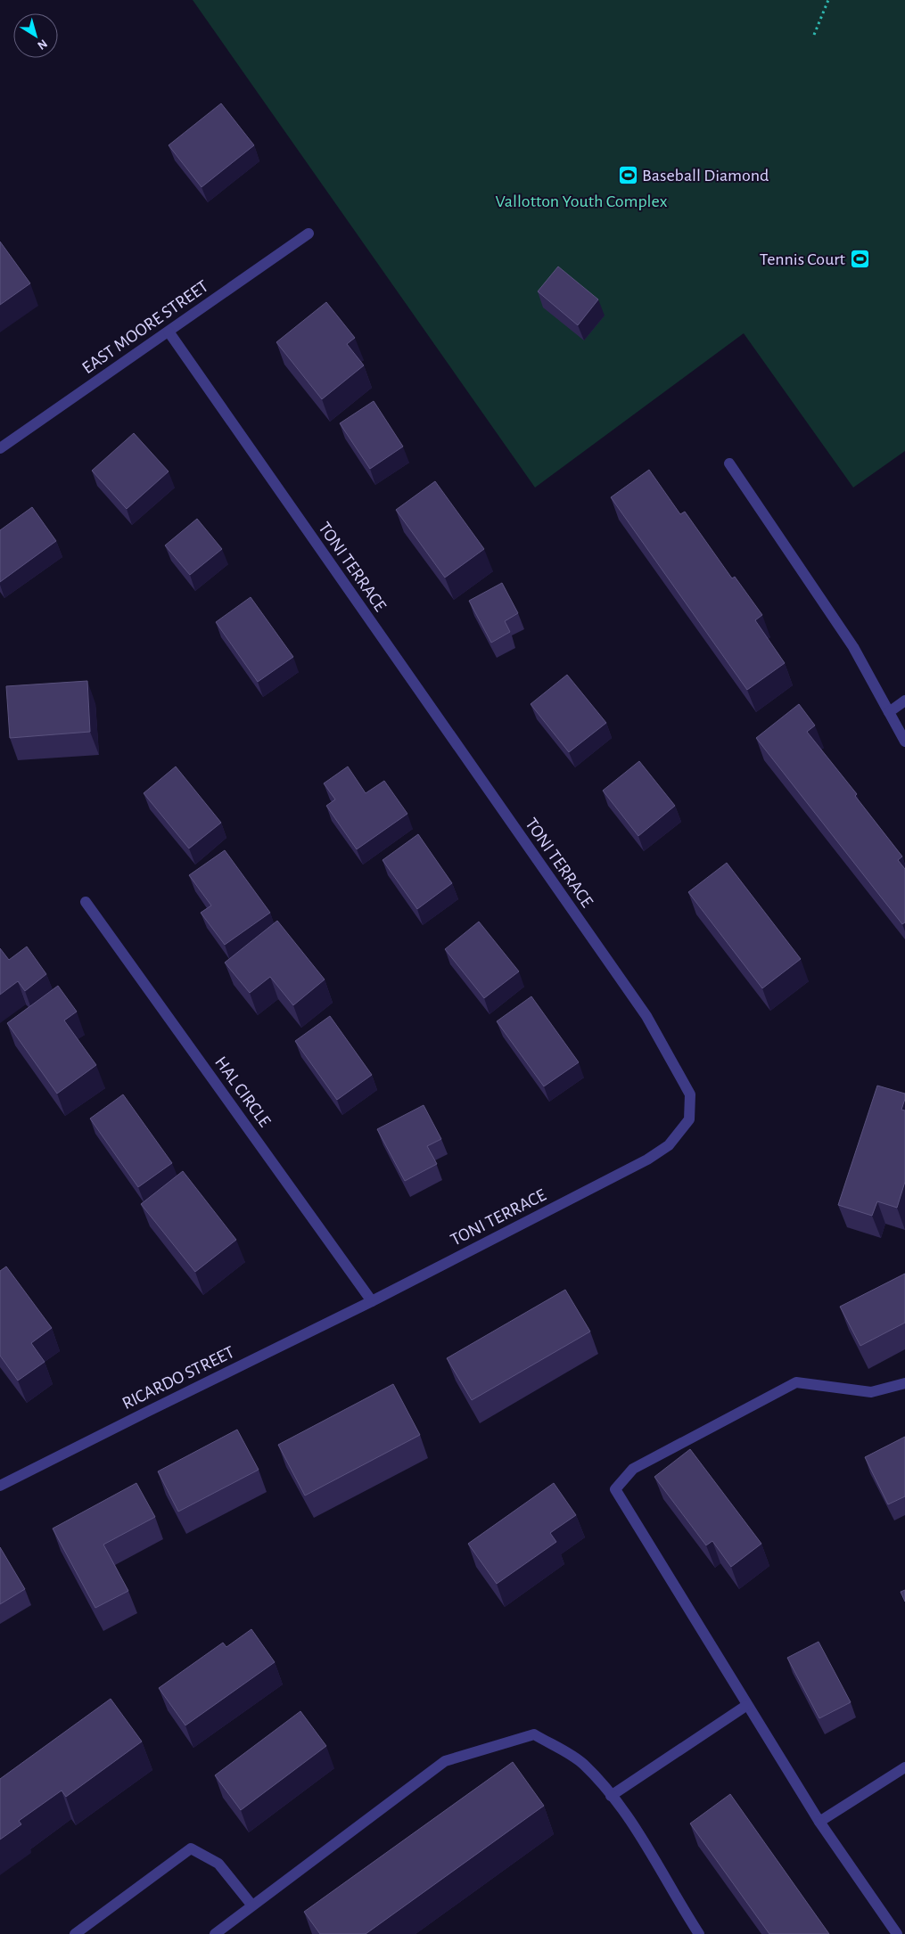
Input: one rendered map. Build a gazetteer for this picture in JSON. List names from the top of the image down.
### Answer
{
  "streets": {
    "street": [
      "EAST MOORE STREET",
      "TONI TERRACE",
      "HAL CIRCLE",
      "RICARDO STREET"
    ]
  },
  "crossings": [
    ["EAST MOORE STREET", "TONI TERRACE"],
    ["TONI TERRACE", "HAL CIRCLE"],
    ["TONI TERRACE", "RICARDO STREET"],
    ["HAL CIRCLE", "RICARDO STREET"]
  ],
  "parks": ["Vallotton Youth Complex"],
  "places": {
    "sports": ["Baseball Diamond", "Tennis Court"]
  },
  "north": "bottom right"
}
